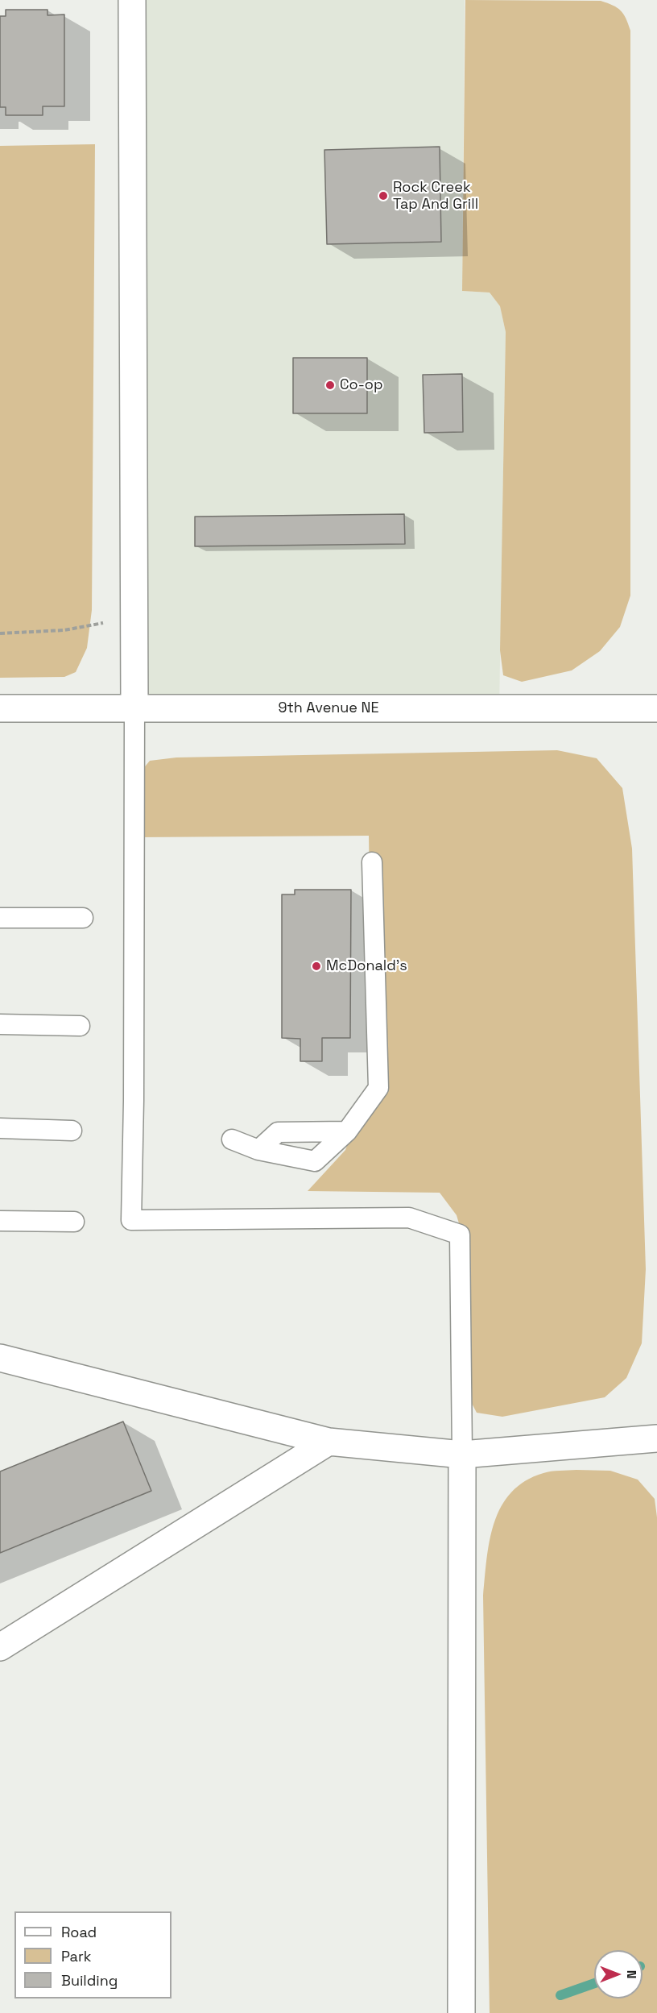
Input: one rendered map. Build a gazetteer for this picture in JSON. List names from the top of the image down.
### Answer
{
  "streets": {
    "street": ["9th Avenue NE"]
  },
  "places": ["Rock Creek Tap And Grill", "Co-op", "McDonald's"],
  "legend": ["Road", "Park", "Building"],
  "north": "right"
}
